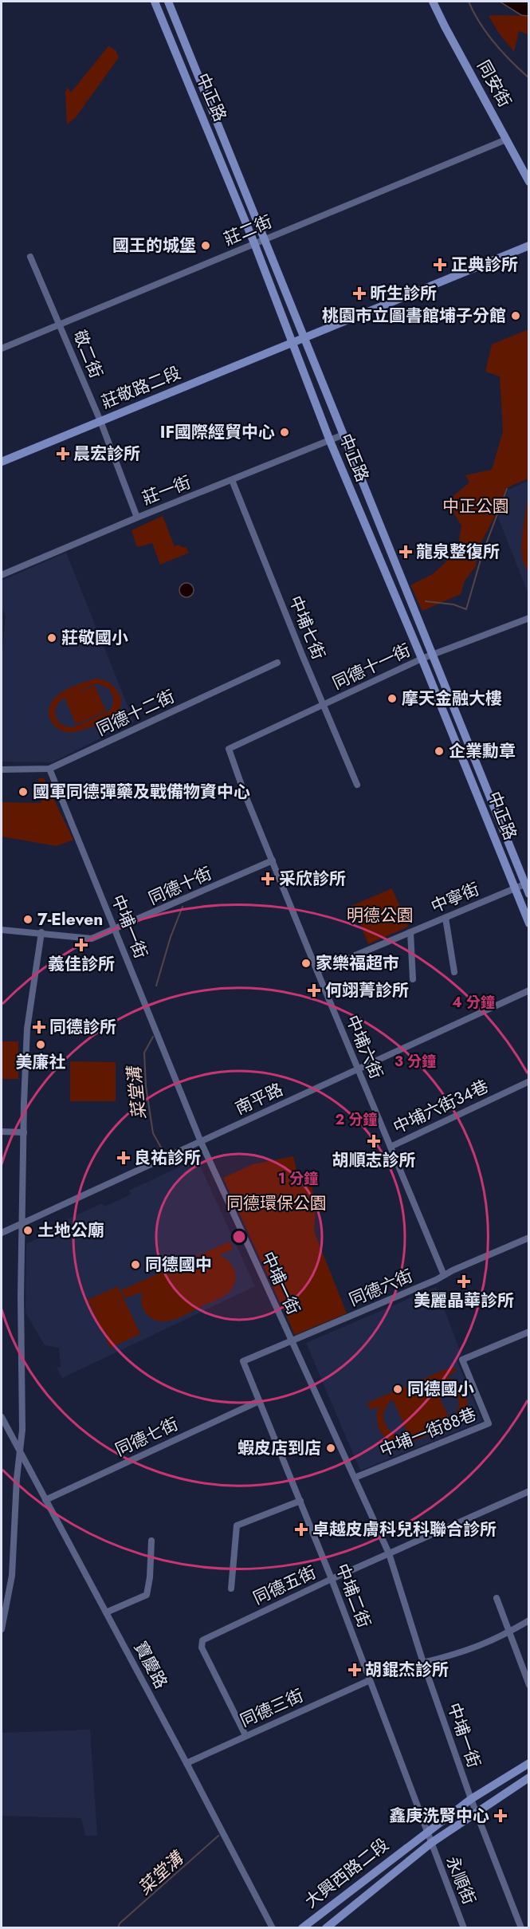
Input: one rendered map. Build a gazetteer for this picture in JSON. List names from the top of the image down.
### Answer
{
  "streets": {
    "street": [
      "同安街",
      "中正路",
      "莊二街",
      "敬二街",
      "莊敬路二段",
      "莊一街",
      "中埔七街",
      "同德十一街",
      "同德十二街",
      "同德十街",
      "中寧街",
      "中埔一街",
      "中埔六街",
      "南平路",
      "中埔六街34巷",
      "同德六街",
      "中埔一街88巷",
      "同德七街",
      "同德五街",
      "中埔二街",
      "寶慶路",
      "同德三街",
      "大興西路二段",
      "永順街"
    ]
  },
  "crossings": [
    ["同安街", "莊二街"],
    ["中正路", "莊二街"],
    ["中正路", "莊敬路二段"],
    ["中正路", "莊一街"],
    ["中正路", "同德十一街"],
    ["中正路", "中寧街"],
    ["莊二街", "敬二街"],
    ["敬二街", "莊敬路二段"],
    ["敬二街", "莊一街"],
    ["莊一街", "中埔七街"],
    ["中埔七街", "同德十一街"],
    ["同德十一街", "中埔六街"],
    ["同德十二街", "中埔一街"],
    ["同德十街", "中埔一街"],
    ["同德十街", "中埔六街"],
    ["中寧街", "中埔六街"],
    ["中埔一街", "南平路"],
    ["中埔一街", "同德六街"],
    ["中埔一街", "中埔一街88巷"],
    ["中埔一街", "同德五街"],
    ["中埔一街", "大興西路二段"],
    ["中埔六街", "南平路"],
    ["中埔六街", "中埔六街34巷"],
    ["中埔六街", "同德六街"],
    ["同德六街", "中埔二街"],
    ["同德七街", "中埔二街"],
    ["同德七街", "寶慶路"],
    ["同德五街", "中埔二街"],
    ["同德五街", "同德三街"],
    ["中埔二街", "同德三街"],
    ["中埔二街", "大興西路二段"],
    ["中埔二街", "永順街"],
    ["寶慶路", "同德三街"],
    ["大興西路二段", "永順街"]
  ],
  "water": ["菜堂溝"],
  "parks": ["中正公園", "明德公園", "同德環保公園"],
  "places": {
    "other": [
      "國王的城堡",
      "桃園市立圖書館埔子分館",
      "IF國際經貿中心",
      "莊敬國小",
      "摩天金融大樓",
      "企業勳章",
      "國軍同德彈藥及戰備物資中心",
      "7-Eleven",
      "家樂福超市",
      "美廉社",
      "土地公廟",
      "同德國中",
      "同德國小",
      "蝦皮店到店"
    ],
    "health": [
      "正典診所",
      "昕生診所",
      "晨宏診所",
      "龍泉整復所",
      "采欣診所",
      "義佳診所",
      "何翊菁診所",
      "同德診所",
      "胡順志診所",
      "良祐診所",
      "美麗晶華診所",
      "卓越皮膚科兒科聯合診所",
      "胡錕杰診所",
      "鑫庚洗腎中心"
    ]
  },
  "rings": [
    "4 分鐘",
    "3 分鐘",
    "2 分鐘",
    "1 分鐘"
  ]
}
